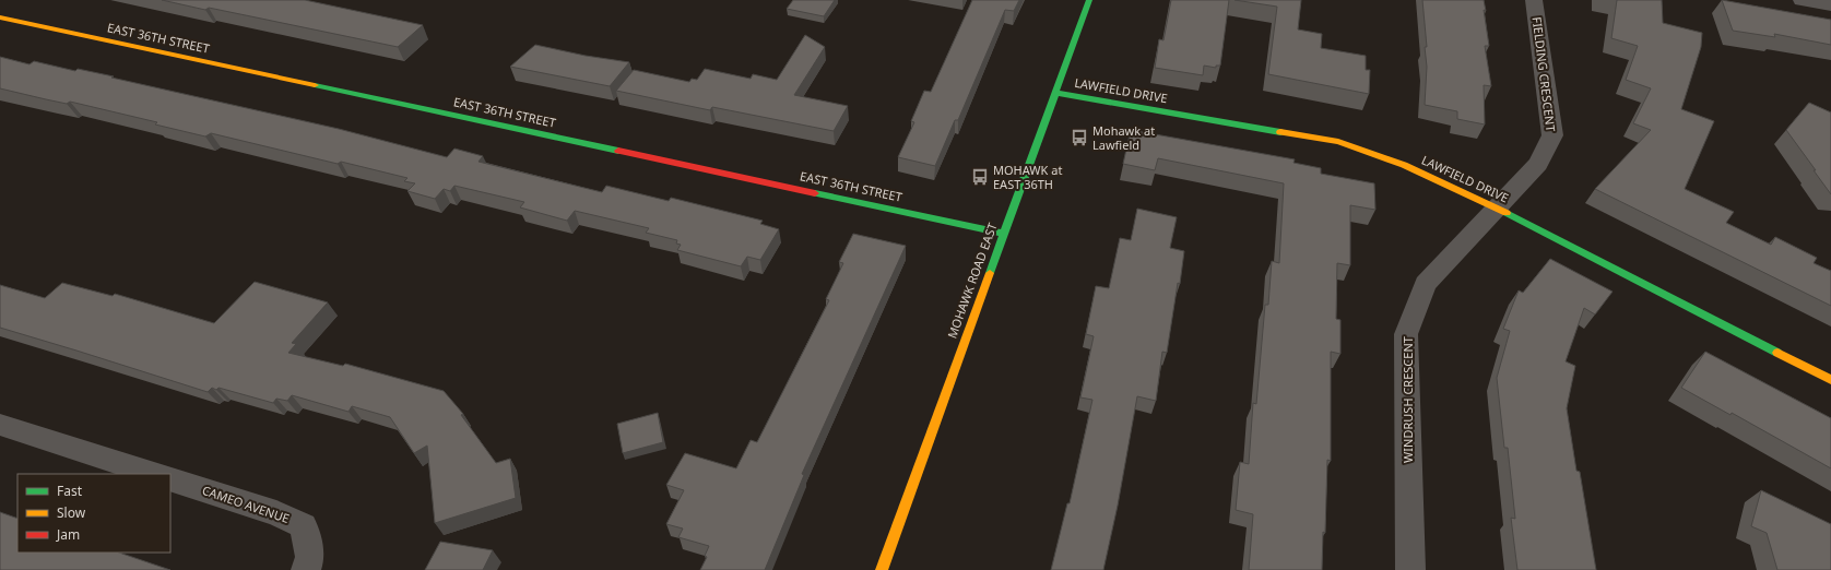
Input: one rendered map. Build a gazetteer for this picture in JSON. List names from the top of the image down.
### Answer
{
  "streets": {
    "street": [
      "EAST 36TH STREET",
      "FIELDING CRESCENT",
      "LAWFIELD DRIVE",
      "MOHAWK ROAD EAST",
      "WINDRUSH CRESCENT",
      "CAMEO AVENUE"
    ]
  },
  "crossings": [
    ["EAST 36TH STREET", "MOHAWK ROAD EAST"],
    ["FIELDING CRESCENT", "LAWFIELD DRIVE"],
    ["FIELDING CRESCENT", "WINDRUSH CRESCENT"],
    ["LAWFIELD DRIVE", "MOHAWK ROAD EAST"],
    ["LAWFIELD DRIVE", "WINDRUSH CRESCENT"]
  ],
  "places": {
    "bus stop": ["Mohawk at Lawfield", "MOHAWK at EAST 36TH"]
  },
  "legend": ["Fast", "Slow", "Jam"]
}
